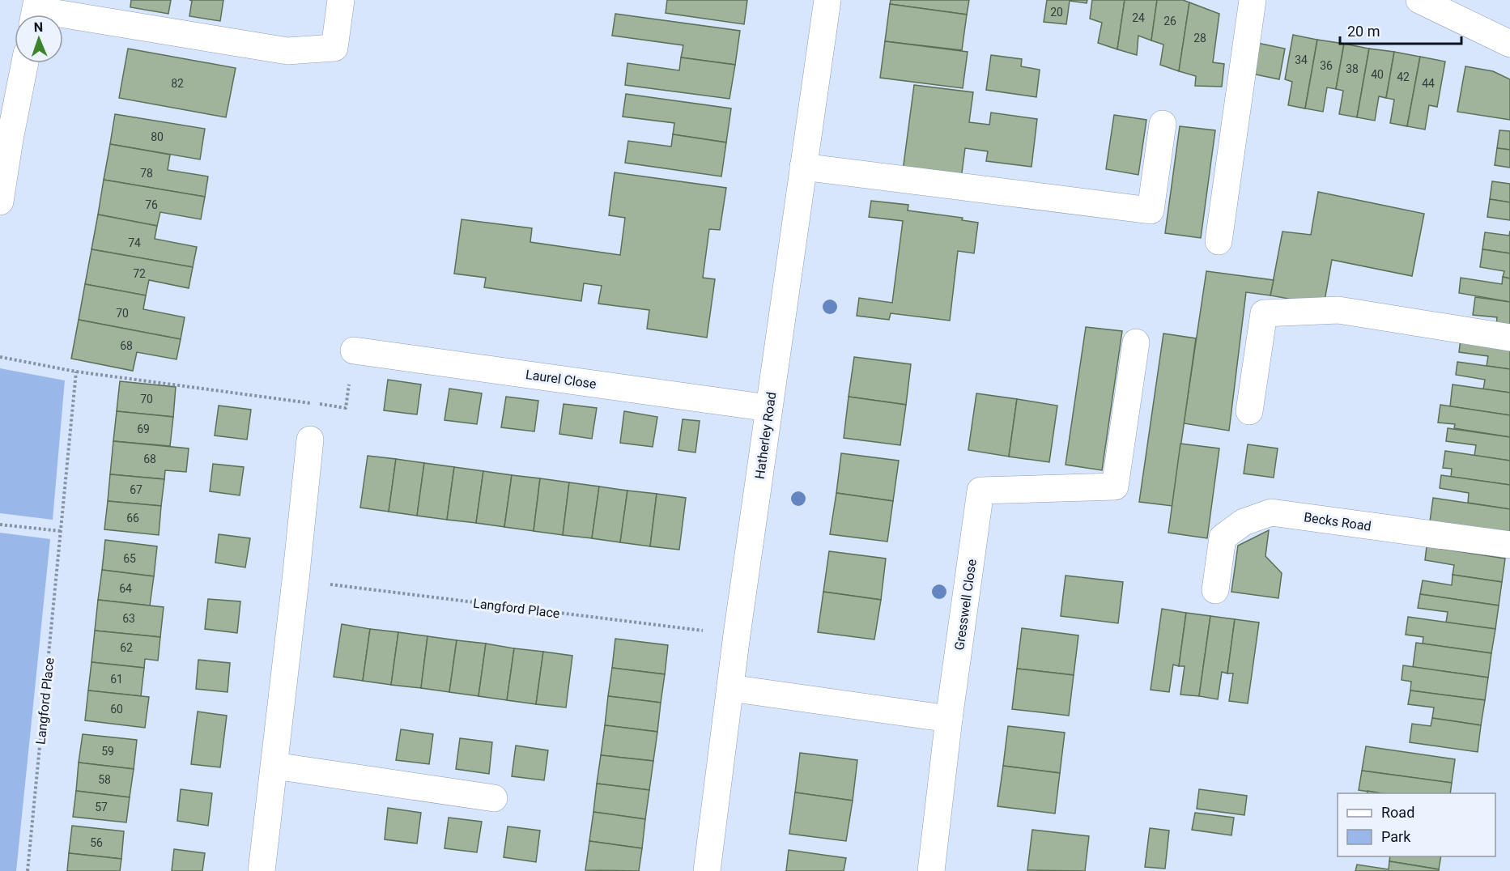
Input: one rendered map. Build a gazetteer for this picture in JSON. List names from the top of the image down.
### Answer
{
  "streets": {
    "street": [
      "Laurel Close",
      "Hatherley Road",
      "Becks Road",
      "Gresswell Close"
    ],
    "path": ["Langford Place"]
  },
  "crossings": [
    ["Laurel Close", "Hatherley Road"],
    ["Hatherley Road", "Langford Place"]
  ],
  "house_numbers": [
    "20",
    "24",
    "26",
    "28",
    "34",
    "36",
    "38",
    "40",
    "42",
    "82",
    "44",
    "80",
    "78",
    "76",
    "74",
    "72",
    "70",
    "68",
    "70",
    "69",
    "68",
    "67",
    "66",
    "65",
    "64",
    "63",
    "62",
    "61",
    "60",
    "59",
    "58",
    "57",
    "56"
  ],
  "legend": ["Road", "Park"],
  "scale_bar": "20 m",
  "north": "top"
}
